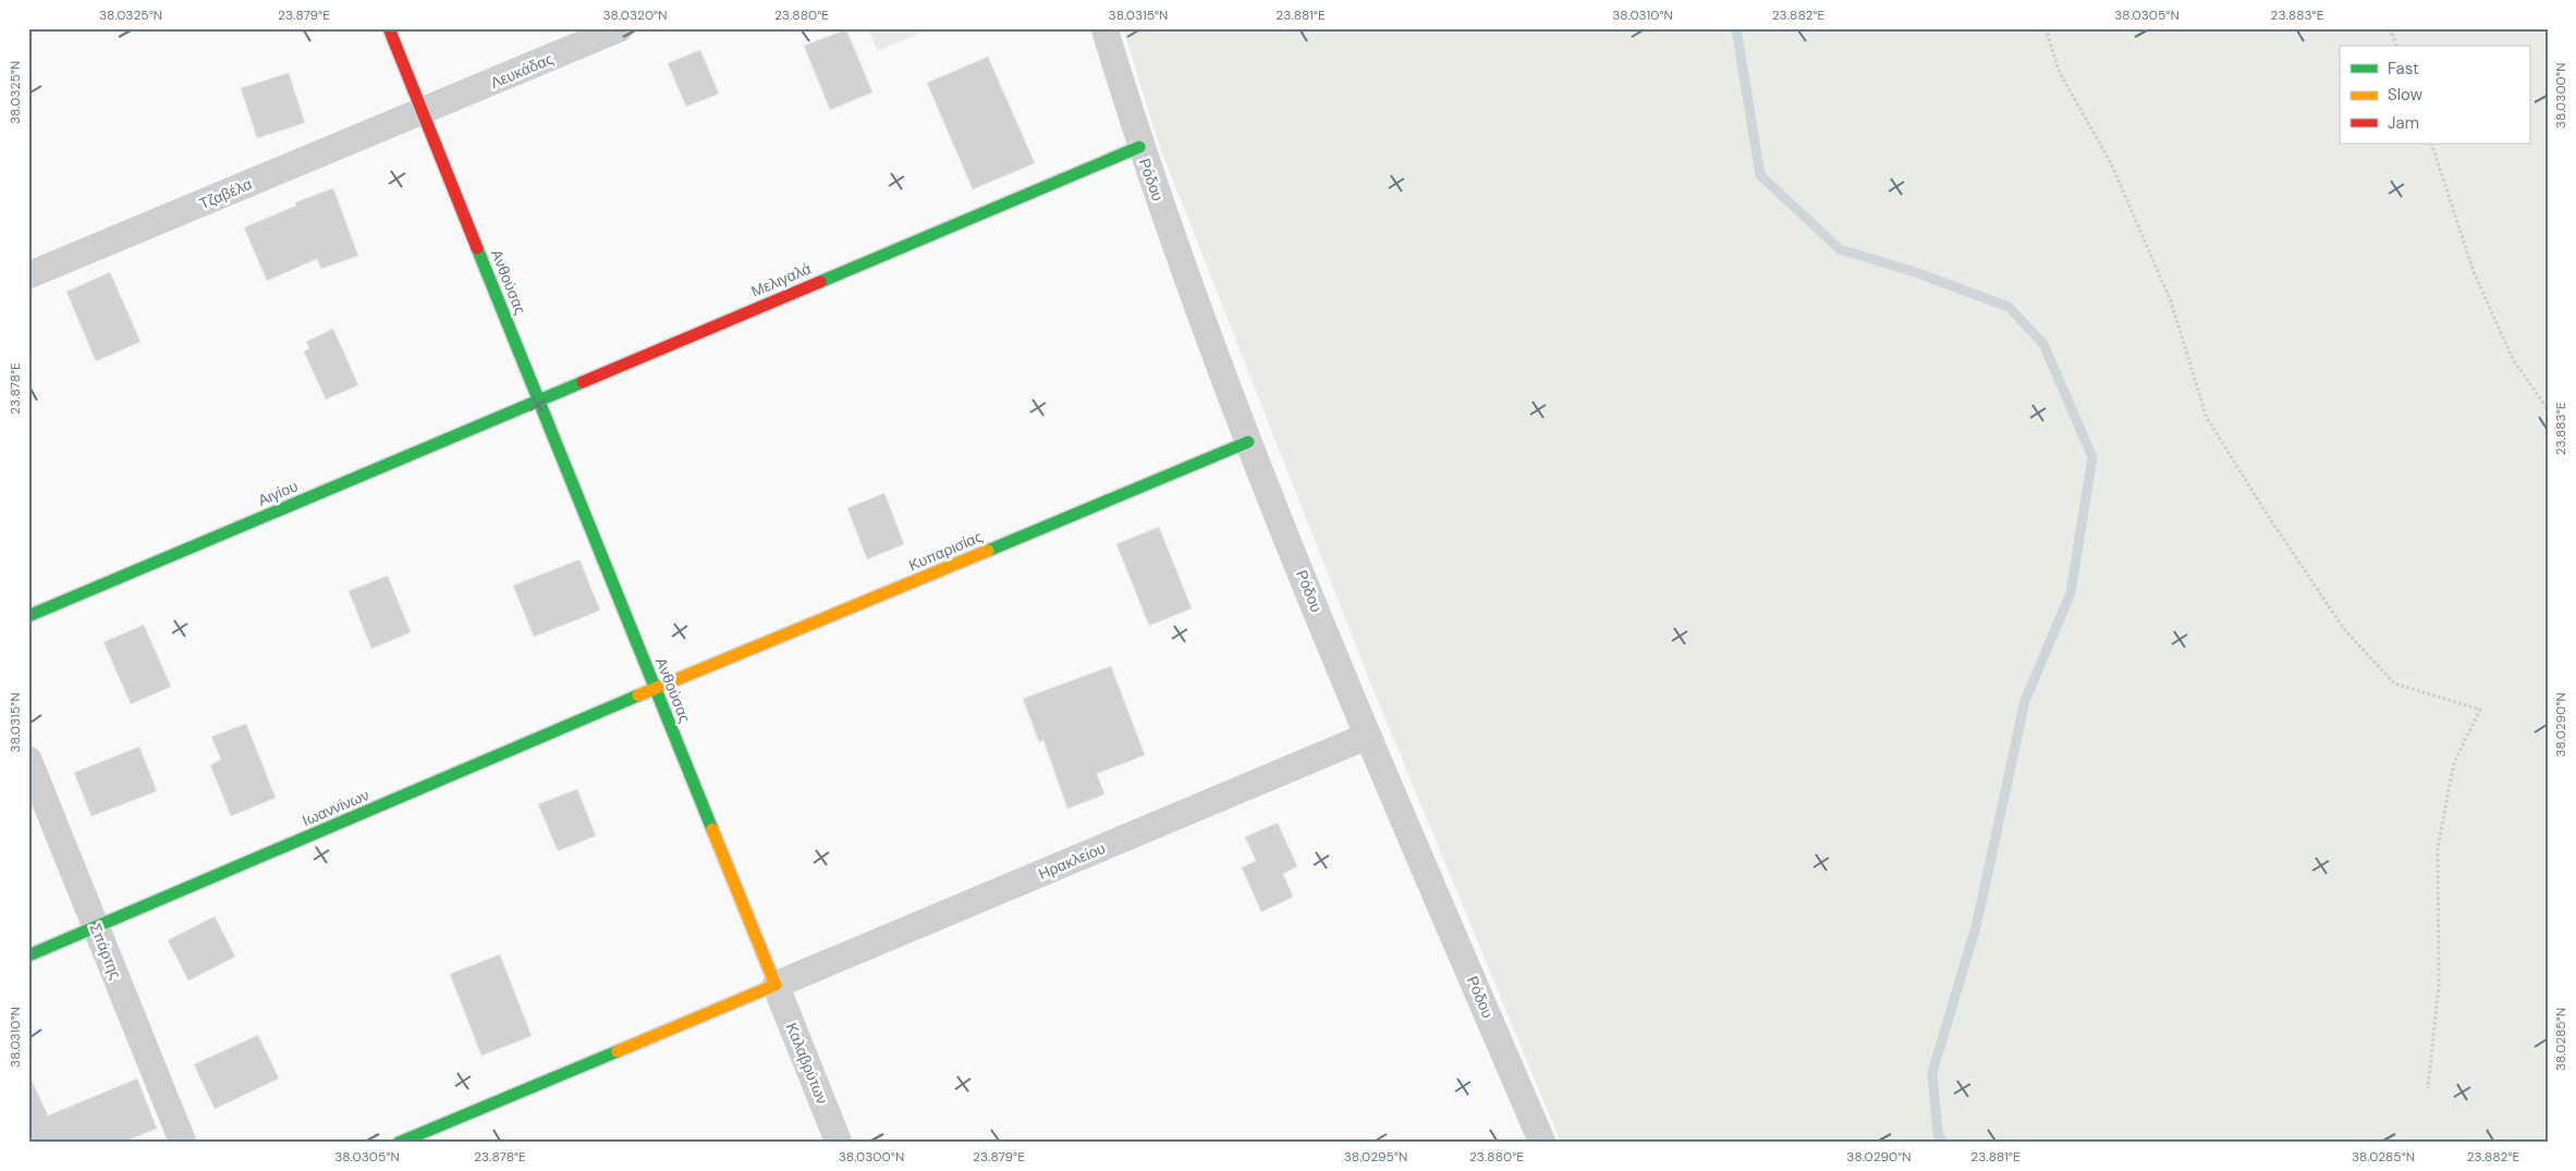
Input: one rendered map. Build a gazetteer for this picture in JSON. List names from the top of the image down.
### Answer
{
  "streets": {
    "street": [
      "Λευκάδας",
      "Ρόδου",
      "Τζαβέλα",
      "Μελιγαλά",
      "Ανθούσας",
      "Αιγίου",
      "Κυπαρισίας",
      "Ιωαννίνων",
      "Ηρακλείου",
      "Σπάρτης",
      "Καλαβρύτων"
    ]
  },
  "crossings": [
    ["Λευκάδας", "Τζαβέλα"],
    ["Λευκάδας", "Ανθούσας"],
    ["Ρόδου", "Μελιγαλά"],
    ["Ρόδου", "Κυπαρισίας"],
    ["Ρόδου", "Ηρακλείου"],
    ["Τζαβέλα", "Ανθούσας"],
    ["Μελιγαλά", "Ανθούσας"],
    ["Μελιγαλά", "Αιγίου"],
    ["Ανθούσας", "Αιγίου"],
    ["Ανθούσας", "Κυπαρισίας"],
    ["Ανθούσας", "Ιωαννίνων"],
    ["Ανθούσας", "Ηρακλείου"],
    ["Ανθούσας", "Καλαβρύτων"],
    ["Κυπαρισίας", "Ιωαννίνων"],
    ["Ιωαννίνων", "Σπάρτης"],
    ["Ηρακλείου", "Καλαβρύτων"]
  ],
  "legend": ["Fast", "Slow", "Jam"],
  "coordinates": [
    "38.0325°N",
    "23.879°E",
    "38.0320°N",
    "23.880°E",
    "38.0315°N",
    "23.881°E",
    "38.0310°N",
    "23.882°E",
    "38.0305°N",
    "23.883°E",
    "38.0300°N",
    "23.878°E",
    "38.0290°N",
    "38.0285°N",
    "38.0295°N"
  ]
}
